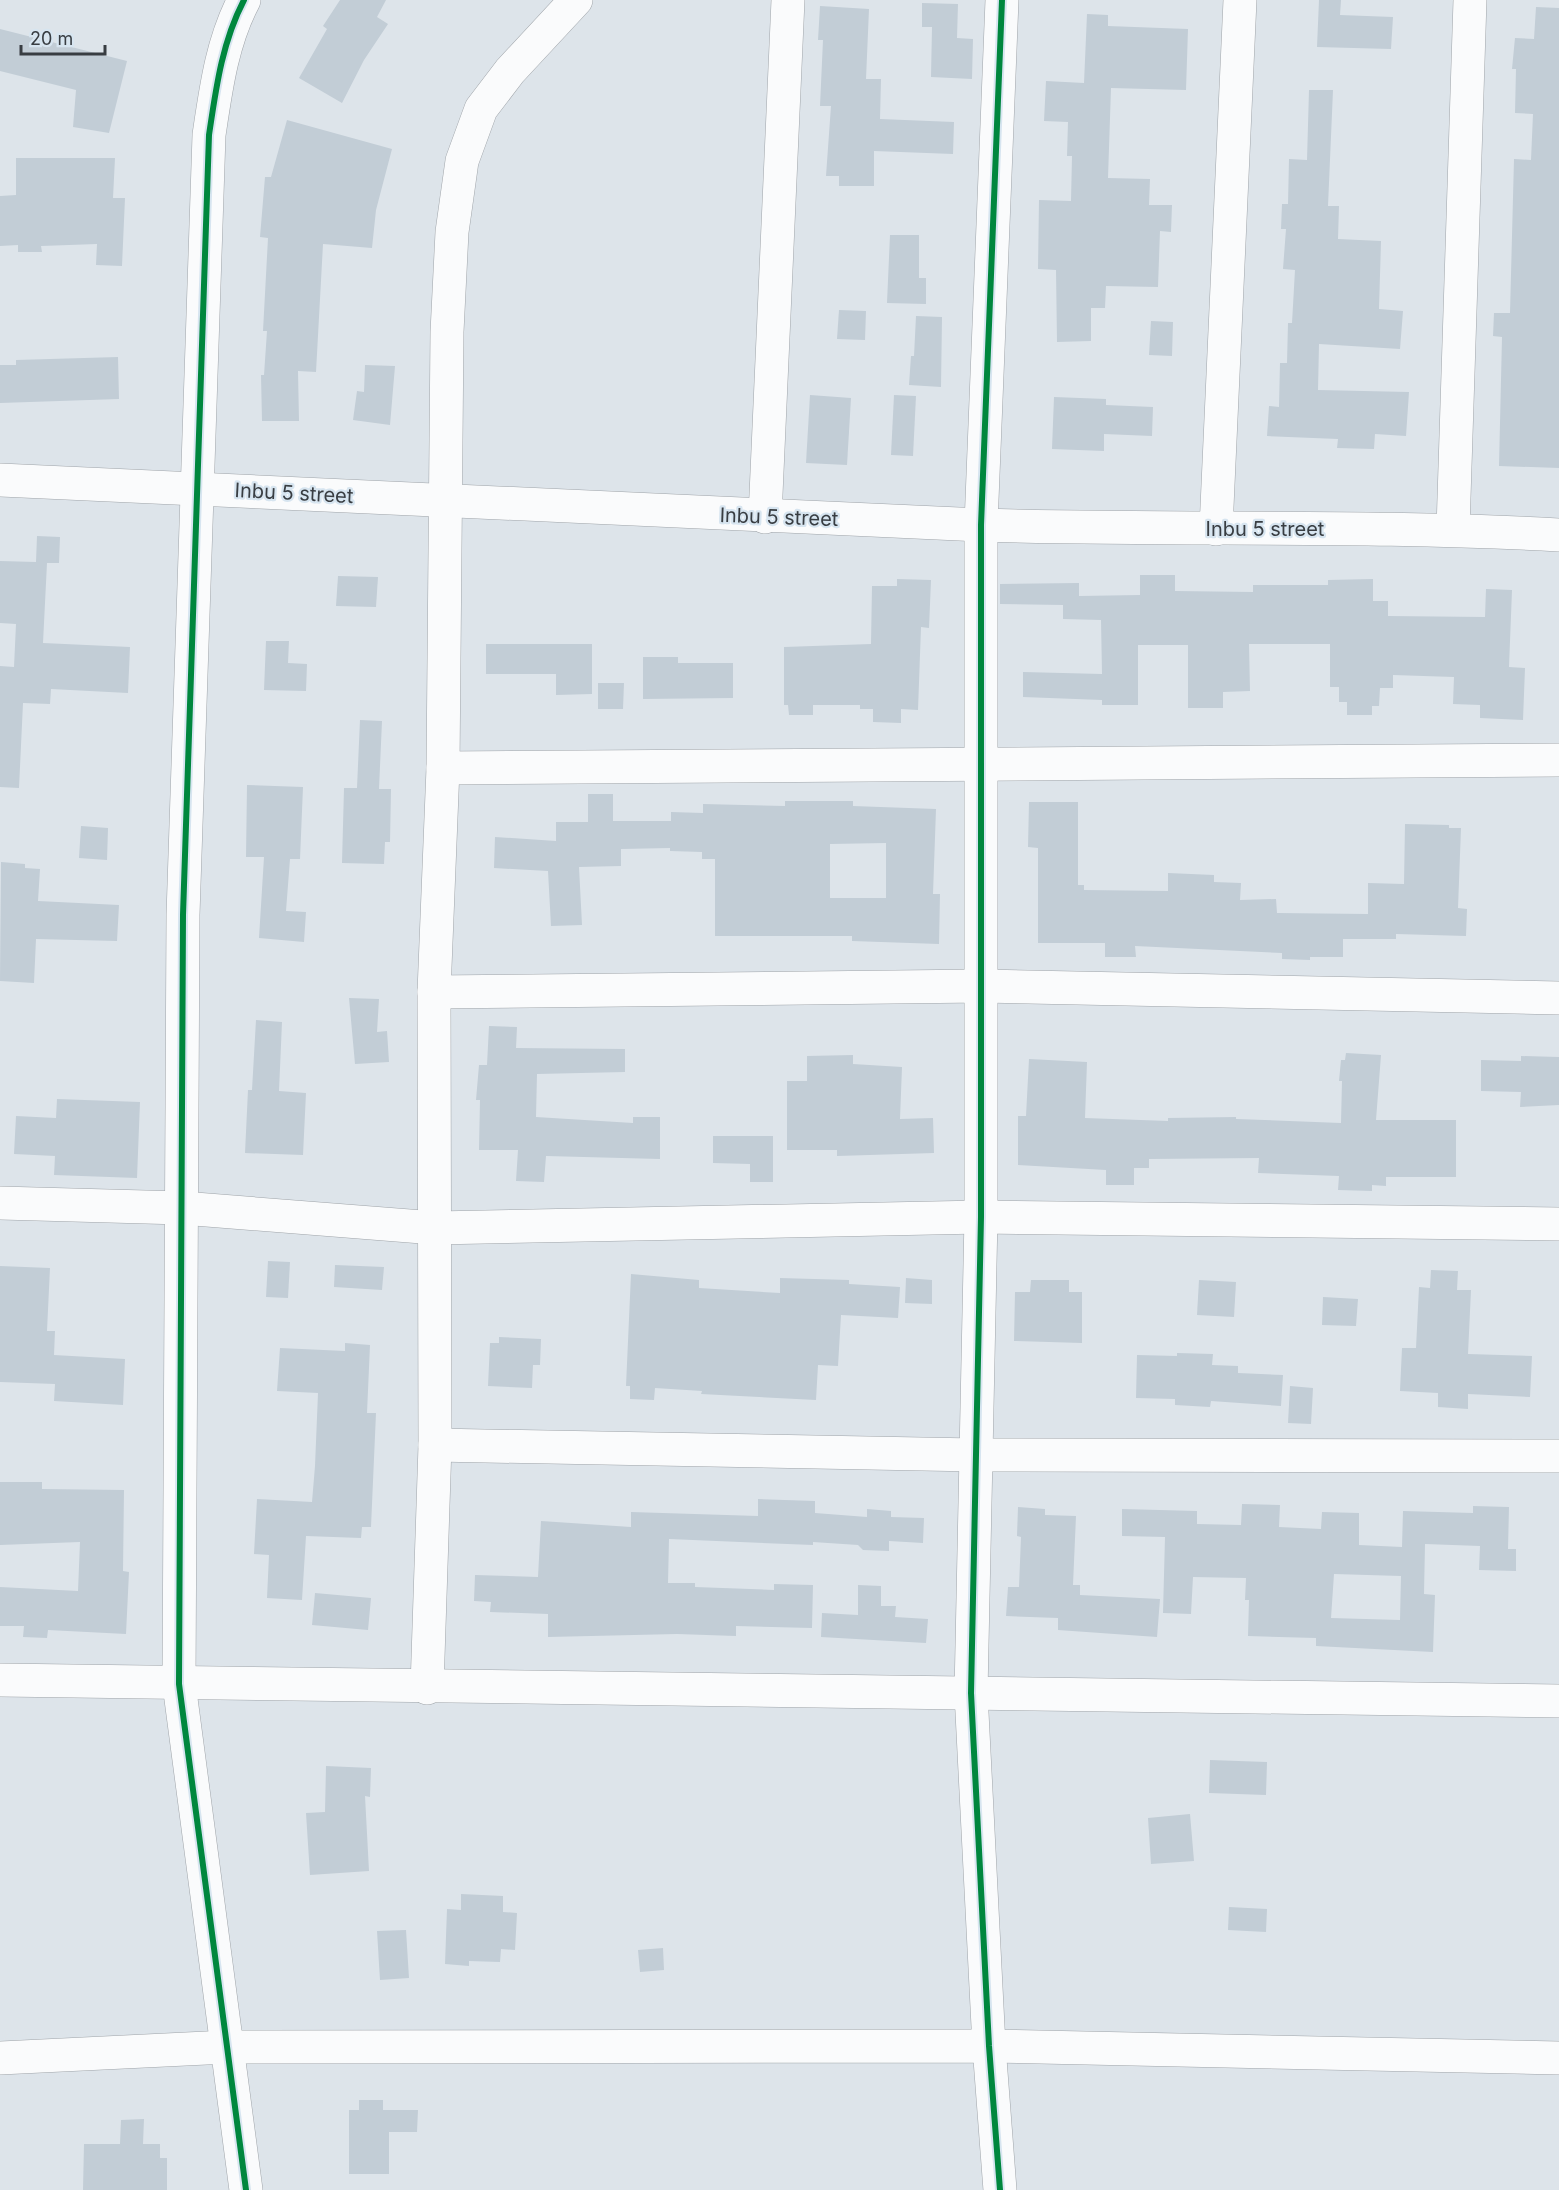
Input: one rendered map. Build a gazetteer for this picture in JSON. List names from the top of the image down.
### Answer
{
  "streets": {
    "street": ["Inbu 5 street"]
  },
  "scale_bar": "20 m"
}
